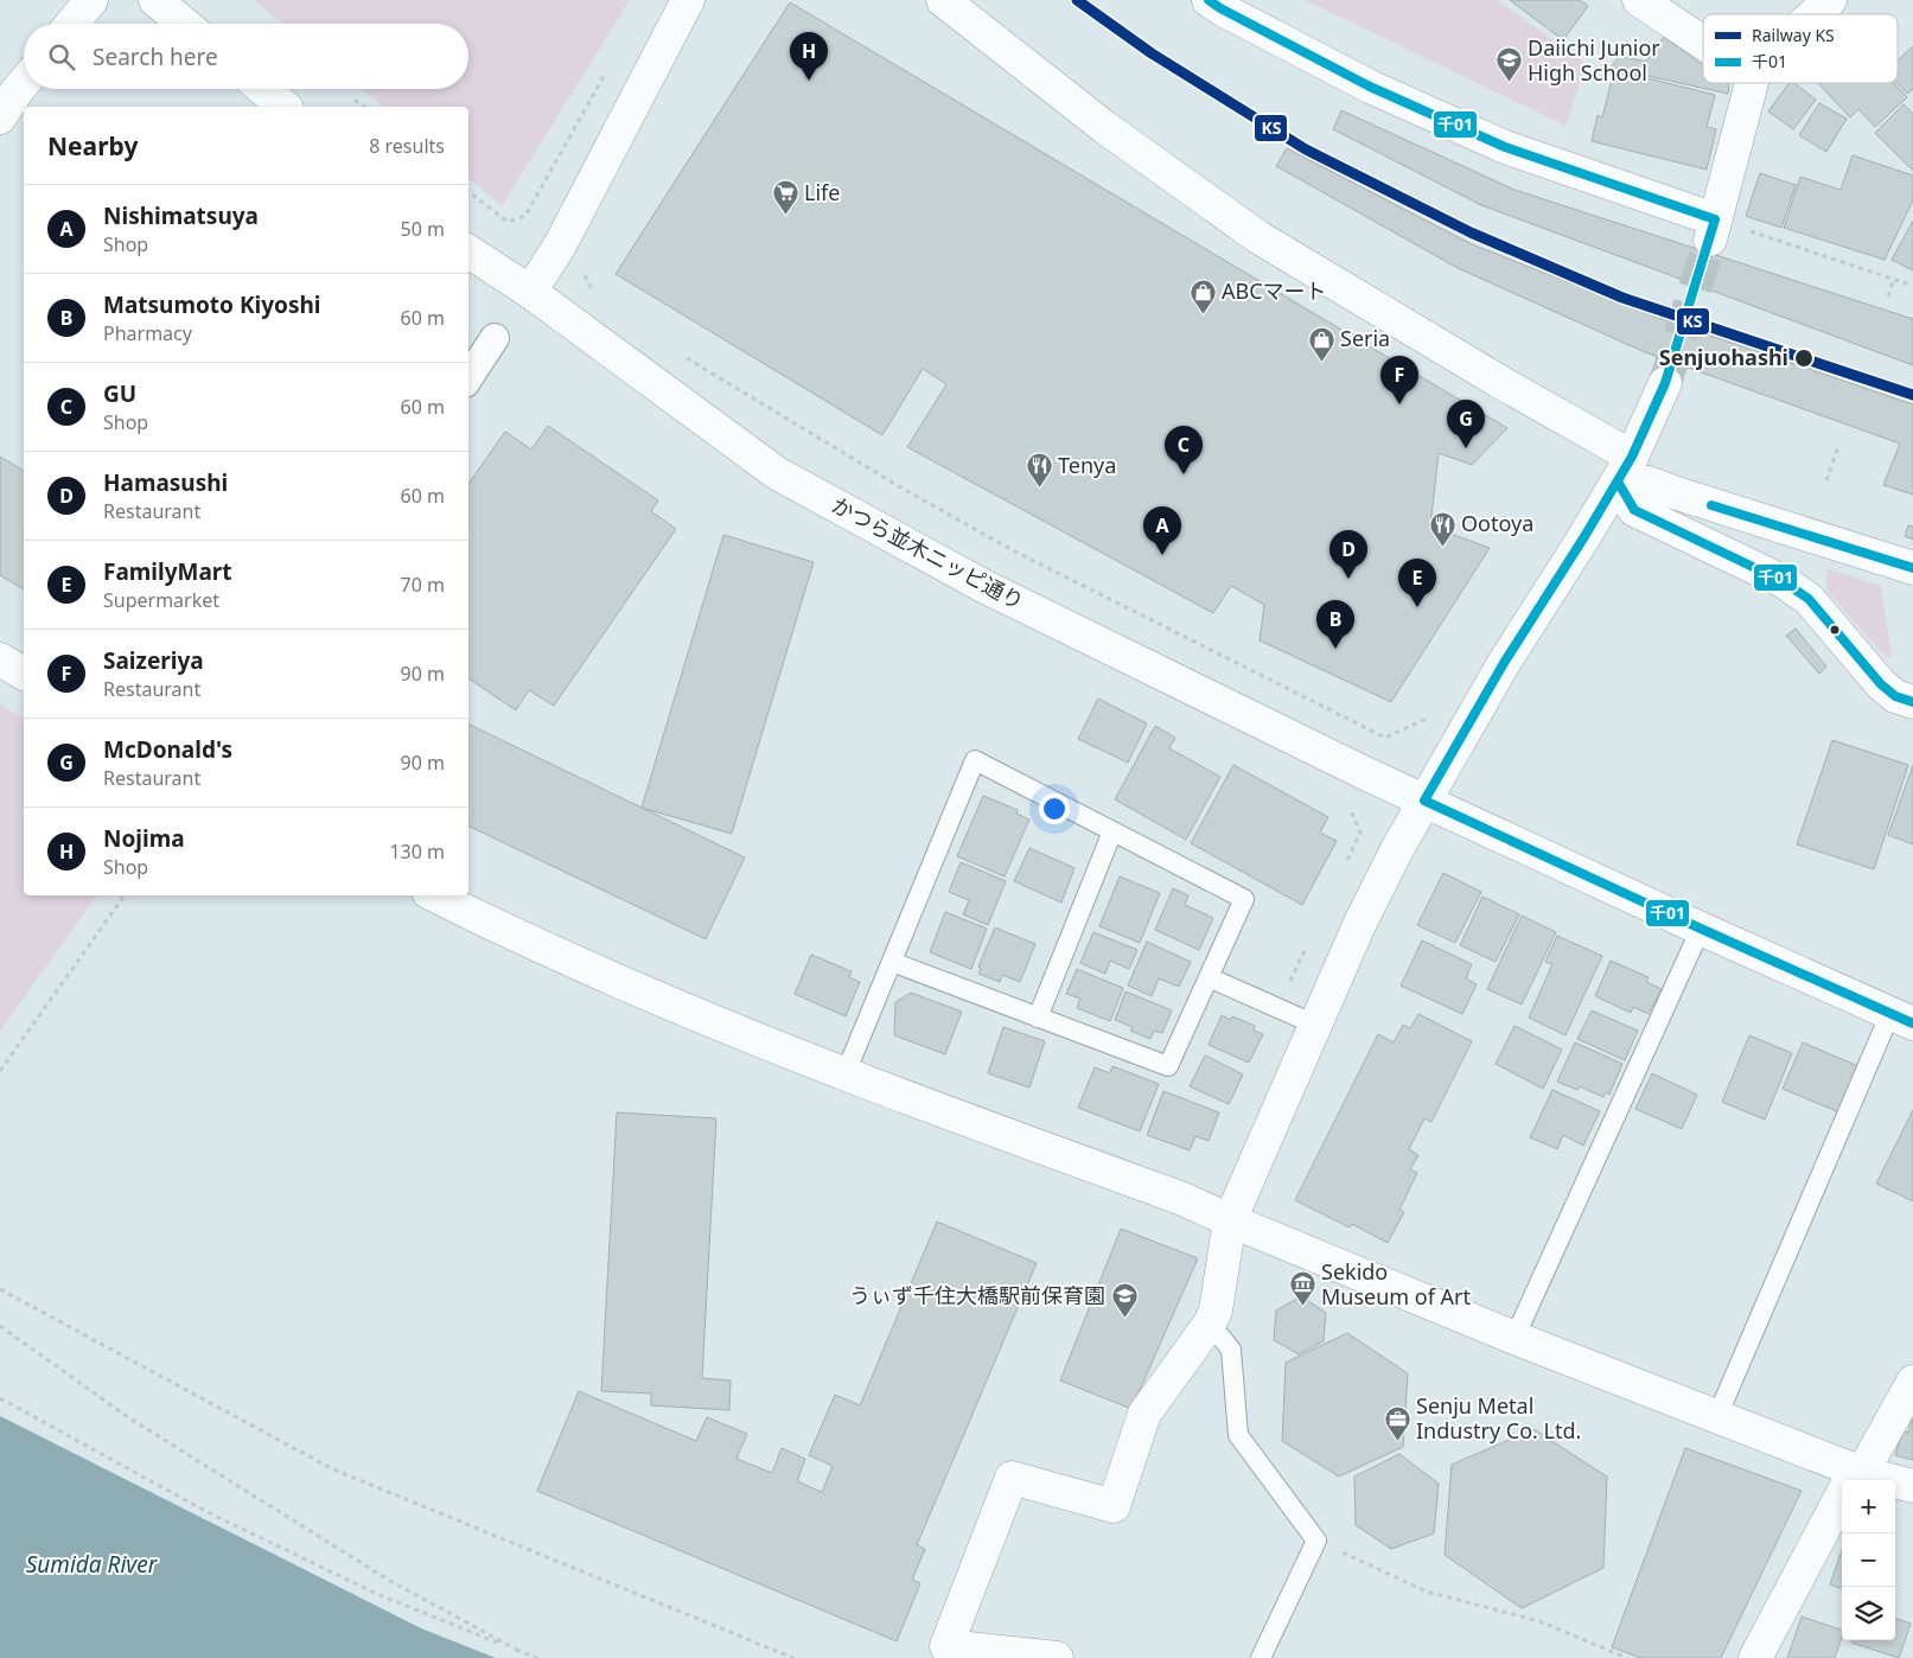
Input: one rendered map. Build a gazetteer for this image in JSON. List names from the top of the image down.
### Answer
{
  "streets": {
    "street": ["かつら並木ニッピ通り"]
  },
  "water": ["Sumida River"],
  "places": {
    "school or university": ["Daiichi Junior High School", "うぃず千住大橋駅前保育園"],
    "supermarket": ["Life"],
    "shop": ["ABCマート", "Seria"],
    "other": ["Senjuohashi"],
    "restaurant": ["Tenya", "Ootoya"],
    "museum": ["Sekido Museum of Art"],
    "office": ["Senju Metal Industry Co. Ltd."]
  },
  "lines": ["rail line KS", "transit line 千01"],
  "legend": ["Railway KS", "千01"],
  "page": {
    "search": "Search here",
    "pins": [
      "H",
      "F",
      "G",
      "C",
      "A",
      "D",
      "E",
      "B"
    ],
    "heading": ["Nearby", "8 results"],
    "list": [
      {
        "mark": "A",
        "name": "Nishimatsuya",
        "note": "Shop",
        "value": "50 m"
      },
      {
        "mark": "B",
        "name": "Matsumoto Kiyoshi",
        "note": "Pharmacy",
        "value": "60 m"
      },
      {
        "mark": "C",
        "name": "GU",
        "note": "Shop",
        "value": "60 m"
      },
      {
        "mark": "D",
        "name": "Hamasushi",
        "note": "Restaurant",
        "value": "60 m"
      },
      {
        "mark": "E",
        "name": "FamilyMart",
        "note": "Supermarket",
        "value": "70 m"
      },
      {
        "mark": "F",
        "name": "Saizeriya",
        "note": "Restaurant",
        "value": "90 m"
      },
      {
        "mark": "G",
        "name": "McDonald's",
        "note": "Restaurant",
        "value": "90 m"
      },
      {
        "mark": "H",
        "name": "Nojima",
        "note": "Shop",
        "value": "130 m"
      }
    ],
    "map_buttons": ["+", "−"]
  }
}
